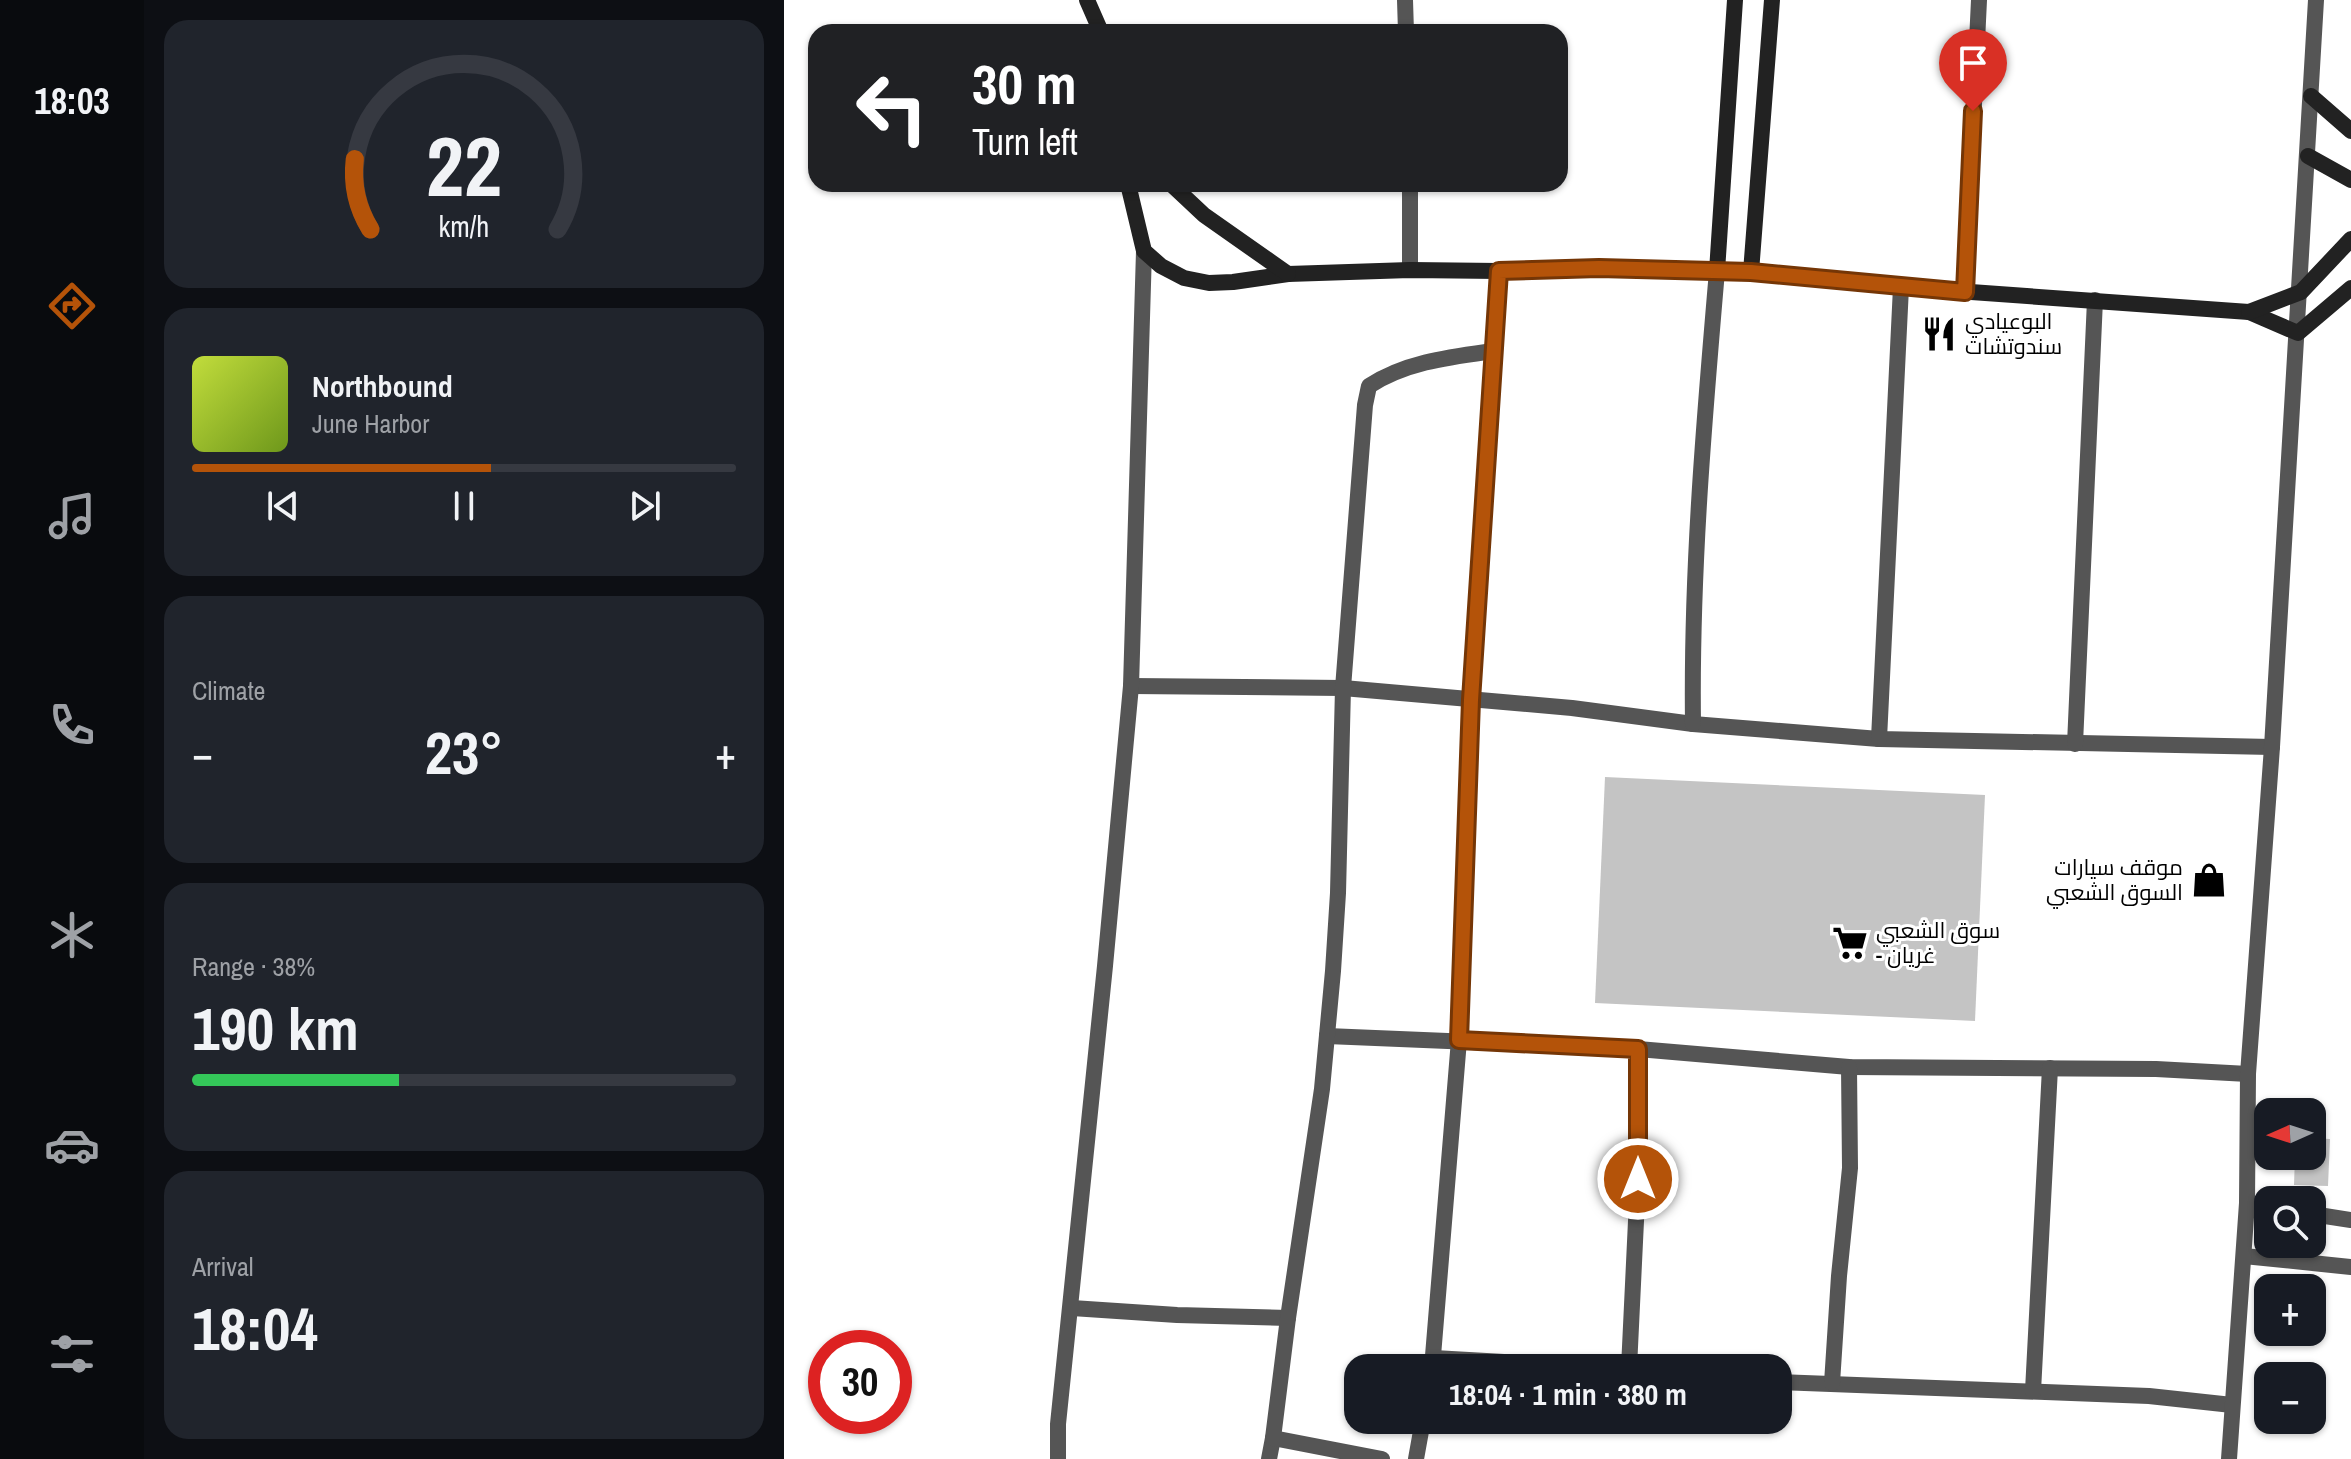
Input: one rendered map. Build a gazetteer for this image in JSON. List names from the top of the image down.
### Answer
{
  "places": {
    "restaurant": ["البوعيادي سندوتشات"],
    "shop": ["موقف سيارات السوق الشعبي"],
    "supermarket": ["سوق الشعبي - غريان"]
  },
  "north": "left",
  "page": {
    "tabs": "18:03",
    "turn": ["30 m", "Turn left"],
    "song": ["Northbound", "June Harbor"],
    "tile": [
      "Climate",
      ["Range · 38%", "190 km"],
      ["Arrival", "18:04"]
    ],
    "heat": ["−", "23°", "+"],
    "map_buttons": ["+", "−"],
    "limit": "30",
    "trip": "18:04 · 1 min · 380 m",
    "gauge": ["22", "km/h"]
  }
}
